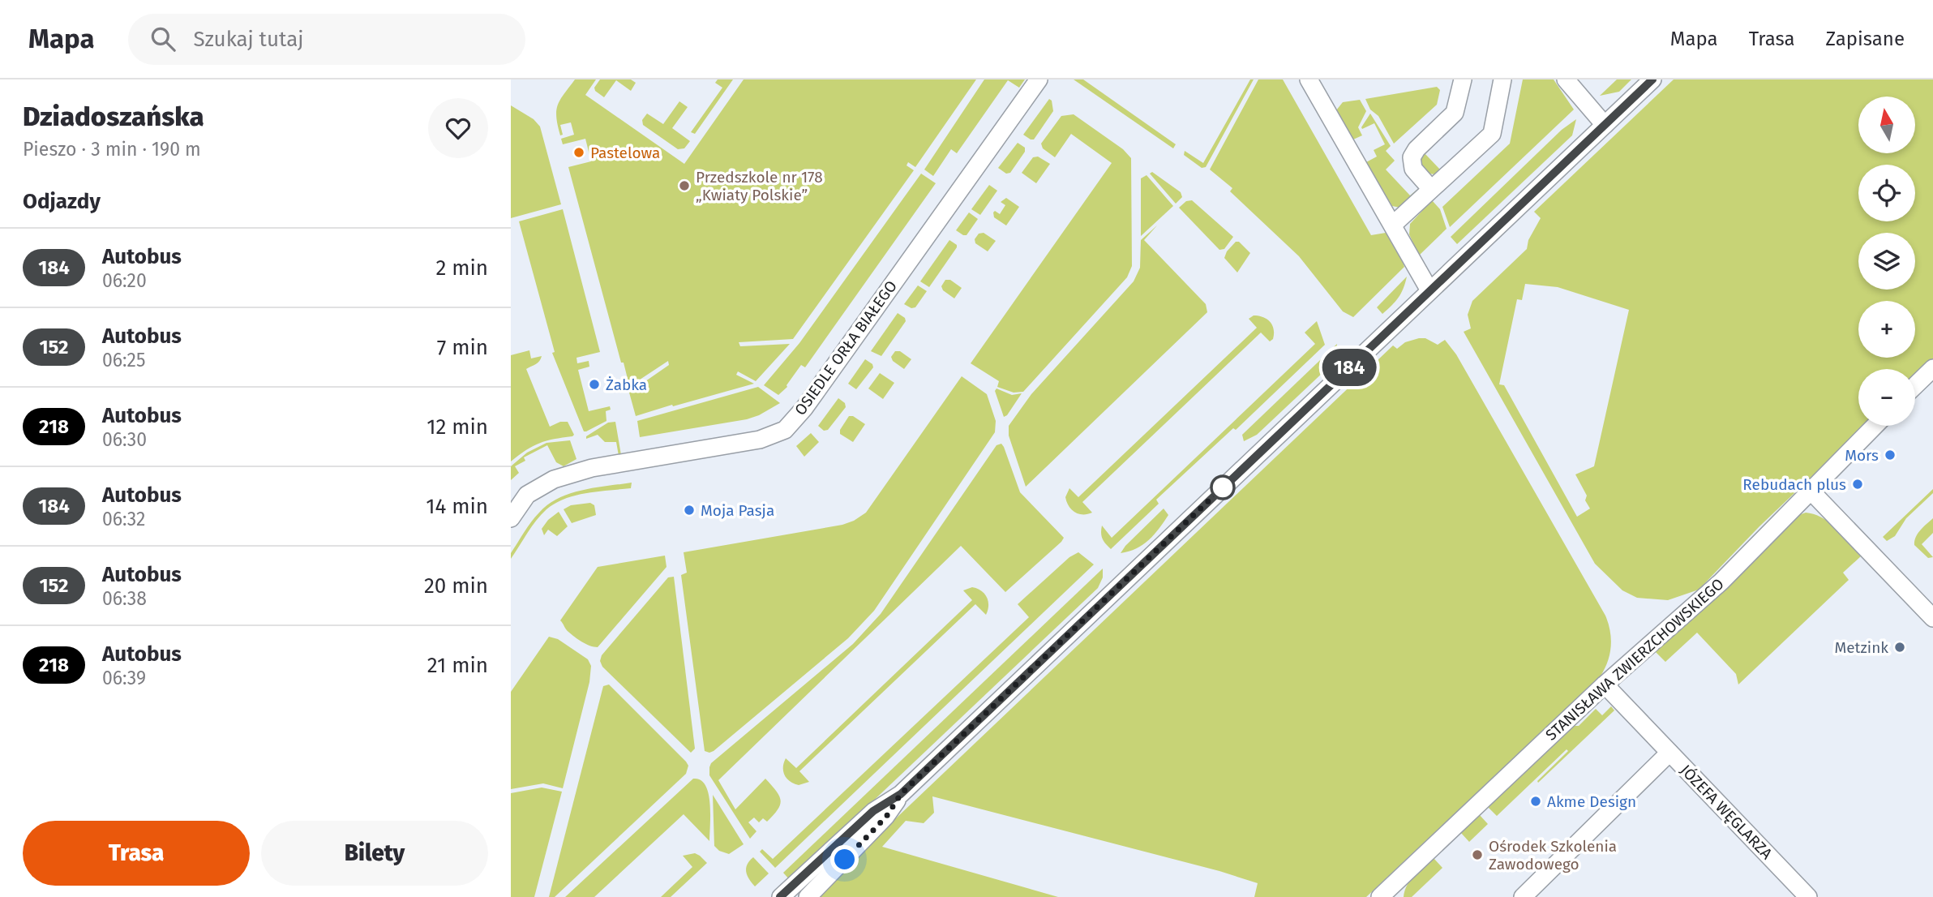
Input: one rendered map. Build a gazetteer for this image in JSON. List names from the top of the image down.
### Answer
{
  "streets": {
    "street": ["OSIEDLE ORŁA BIAŁEGO", "STANISŁAWA ZWIERZCHOWSKIEGO", "JÓZEFA WĘGLARZA"]
  },
  "places": [
    "Pastelowa",
    "Przedszkole nr 178 „Kwiaty Polskie”",
    "Żabka",
    "Mors",
    "Rebudach plus",
    "Moja Pasja",
    "Metzink",
    "Akme Design",
    "Ośrodek Szkolenia Zawodowego"
  ],
  "lines": ["bus line 184"],
  "north": "top",
  "page": {
    "header": "Mapa",
    "search": "Szukaj tutaj",
    "nav": ["Mapa", "Trasa", "Zapisane"],
    "heading": [
      ["Dziadoszańska", "Pieszo · 3 min · 190 m"],
      "Odjazdy"
    ],
    "on_map": "184",
    "map_buttons": ["+", "−"],
    "list": [
      {
        "mark": "184",
        "name": "Autobus",
        "note": "06:20",
        "value": "2 min"
      },
      {
        "mark": "152",
        "name": "Autobus",
        "note": "06:25",
        "value": "7 min"
      },
      {
        "mark": "218",
        "name": "Autobus",
        "note": "06:30",
        "value": "12 min"
      },
      {
        "mark": "184",
        "name": "Autobus",
        "note": "06:32",
        "value": "14 min"
      },
      {
        "mark": "152",
        "name": "Autobus",
        "note": "06:38",
        "value": "20 min"
      },
      {
        "mark": "218",
        "name": "Autobus",
        "note": "06:39",
        "value": "21 min"
      }
    ],
    "buttons": ["Trasa", "Bilety"]
  }
}
